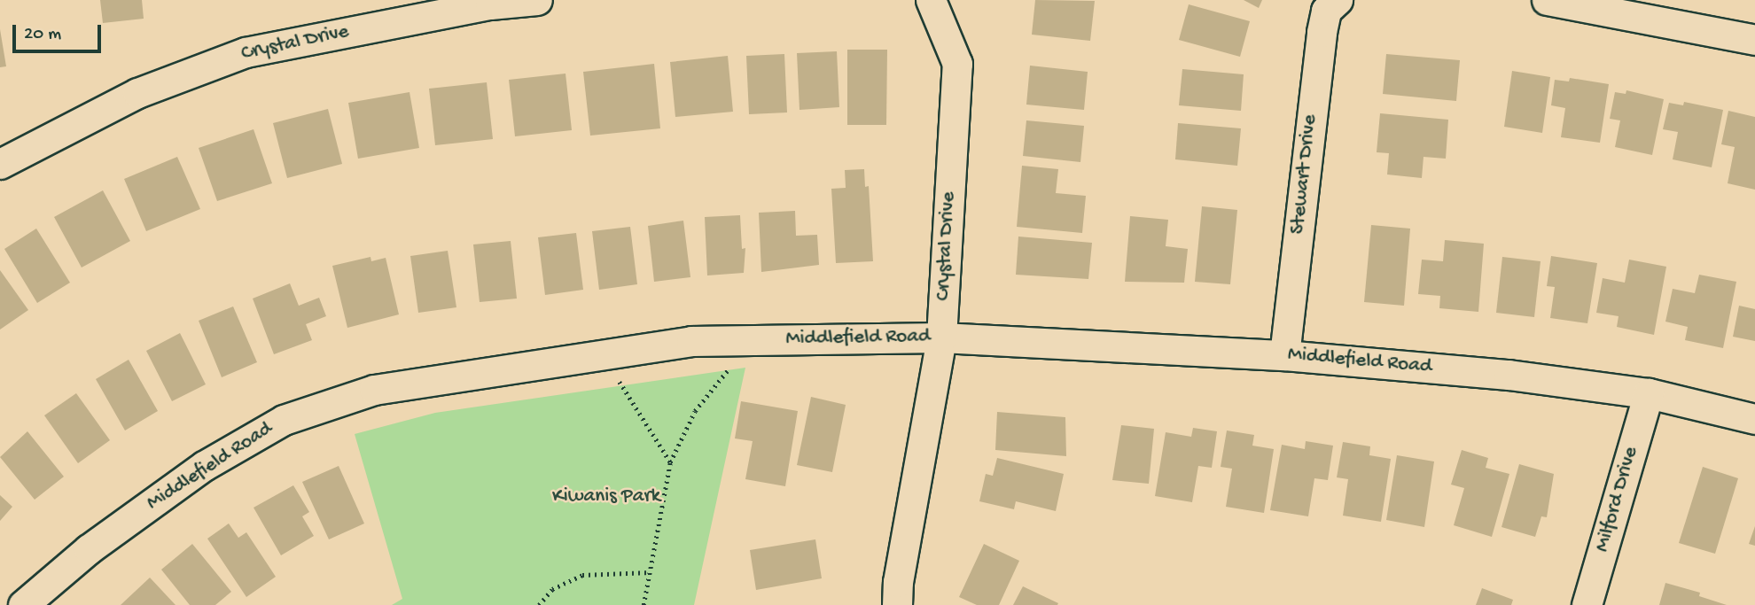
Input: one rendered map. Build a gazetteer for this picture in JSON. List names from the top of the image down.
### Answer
{
  "streets": {
    "street": [
      "Crystal Drive",
      "Stewart Drive",
      "Middlefield Road",
      "Milford Drive"
    ]
  },
  "crossings": [
    ["Crystal Drive", "Middlefield Road"],
    ["Stewart Drive", "Middlefield Road"],
    ["Middlefield Road", "Milford Drive"]
  ],
  "parks": ["Kiwanis Park"],
  "scale_bar": "20 m"
}
